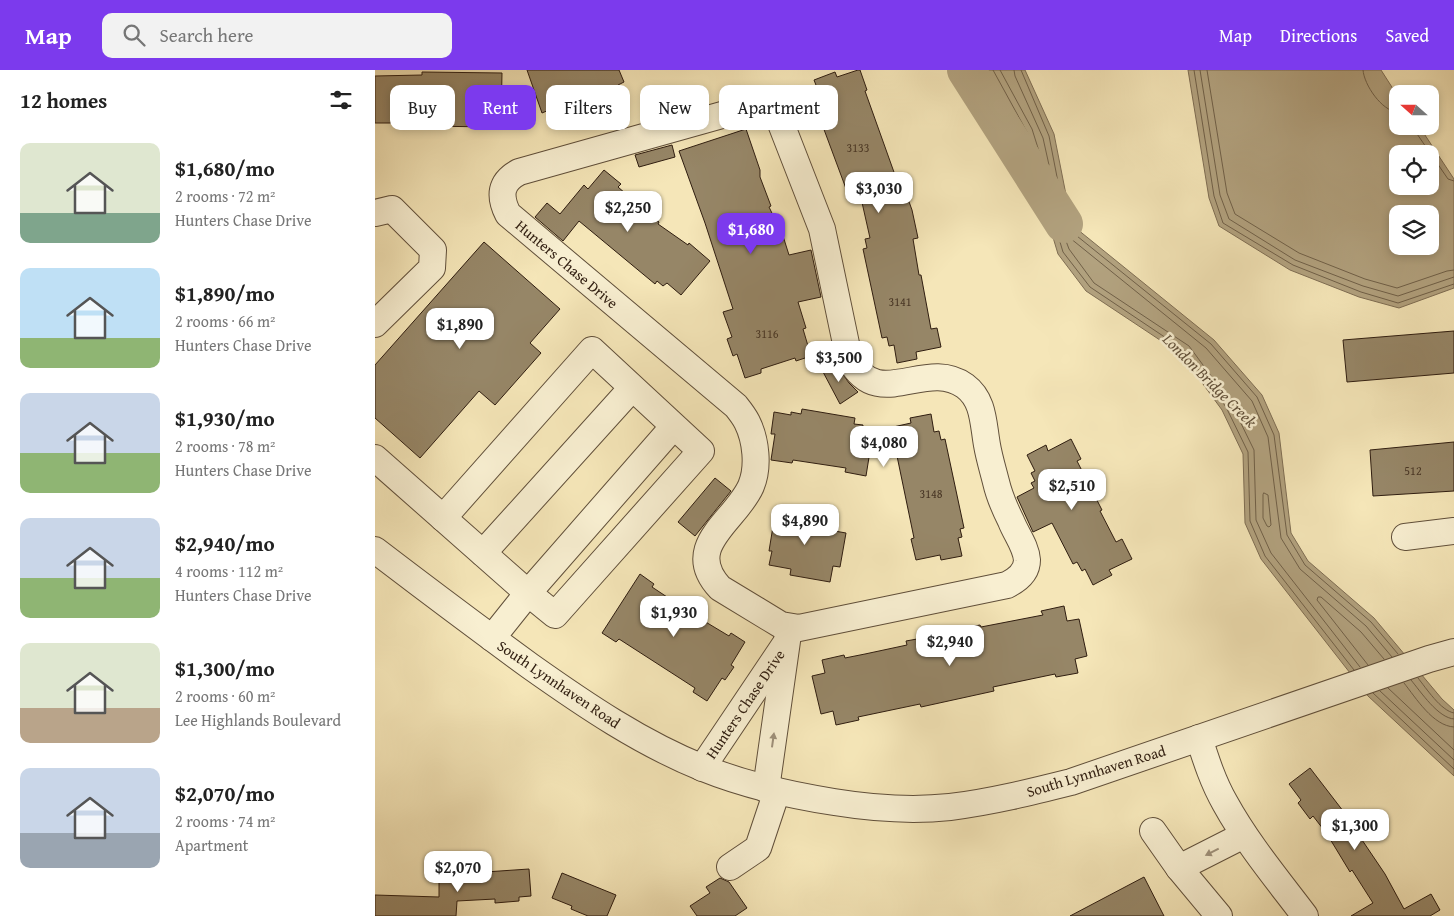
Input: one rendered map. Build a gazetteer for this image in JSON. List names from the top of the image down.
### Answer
{
  "streets": {
    "street": ["Hunters Chase Drive", "South Lynnhaven Road"]
  },
  "crossings": [
    ["Hunters Chase Drive", "South Lynnhaven Road"]
  ],
  "water": ["London Bridge Creek"],
  "house_numbers": [
    "3133",
    "3141",
    "3116",
    "512",
    "3148"
  ],
  "north": "left",
  "page": {
    "header": "Map",
    "search": "Search here",
    "nav": ["Map", "Directions", "Saved"],
    "heading": "12 homes",
    "chip": [
      "Buy",
      "Rent",
      "Filters",
      "New",
      "Apartment"
    ],
    "list": [
      {
        "name": "$1,680/mo",
        "note": "2 rooms · 72 m² · Hunters Chase Drive"
      },
      {
        "name": "$1,890/mo",
        "note": "2 rooms · 66 m² · Hunters Chase Drive"
      },
      {
        "name": "$1,930/mo",
        "note": "2 rooms · 78 m² · Hunters Chase Drive"
      },
      {
        "name": "$2,940/mo",
        "note": "4 rooms · 112 m² · Hunters Chase Drive"
      },
      {
        "name": "$1,300/mo",
        "note": "2 rooms · 60 m² · Lee Highlands Boulevard"
      },
      {
        "name": "$2,070/mo",
        "note": "2 rooms · 74 m² · Apartment"
      }
    ],
    "price": [
      "$3,030",
      "$2,250",
      "$1,680",
      "$1,890",
      "$3,500",
      "$4,080",
      "$2,510",
      "$4,890",
      "$1,930",
      "$2,940",
      "$1,300",
      "$2,070"
    ]
  }
}
